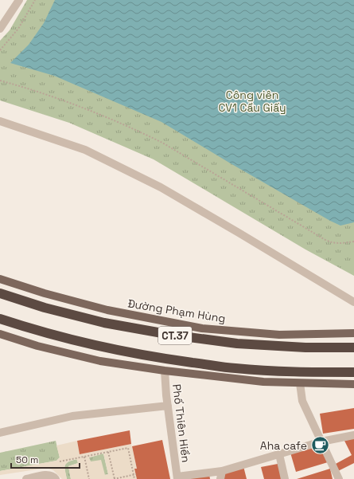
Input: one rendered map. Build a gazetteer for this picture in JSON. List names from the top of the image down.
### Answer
{
  "streets": {
    "highway": ["CT.37"],
    "main road": ["Đường Phạm Hùng"],
    "street": ["Phố Thiên Hiền"]
  },
  "parks": ["Công viên CV1 Cầu Giấy"],
  "places": {
    "cafe": ["Aha cafe"]
  },
  "scale_bar": "50 m"
}
